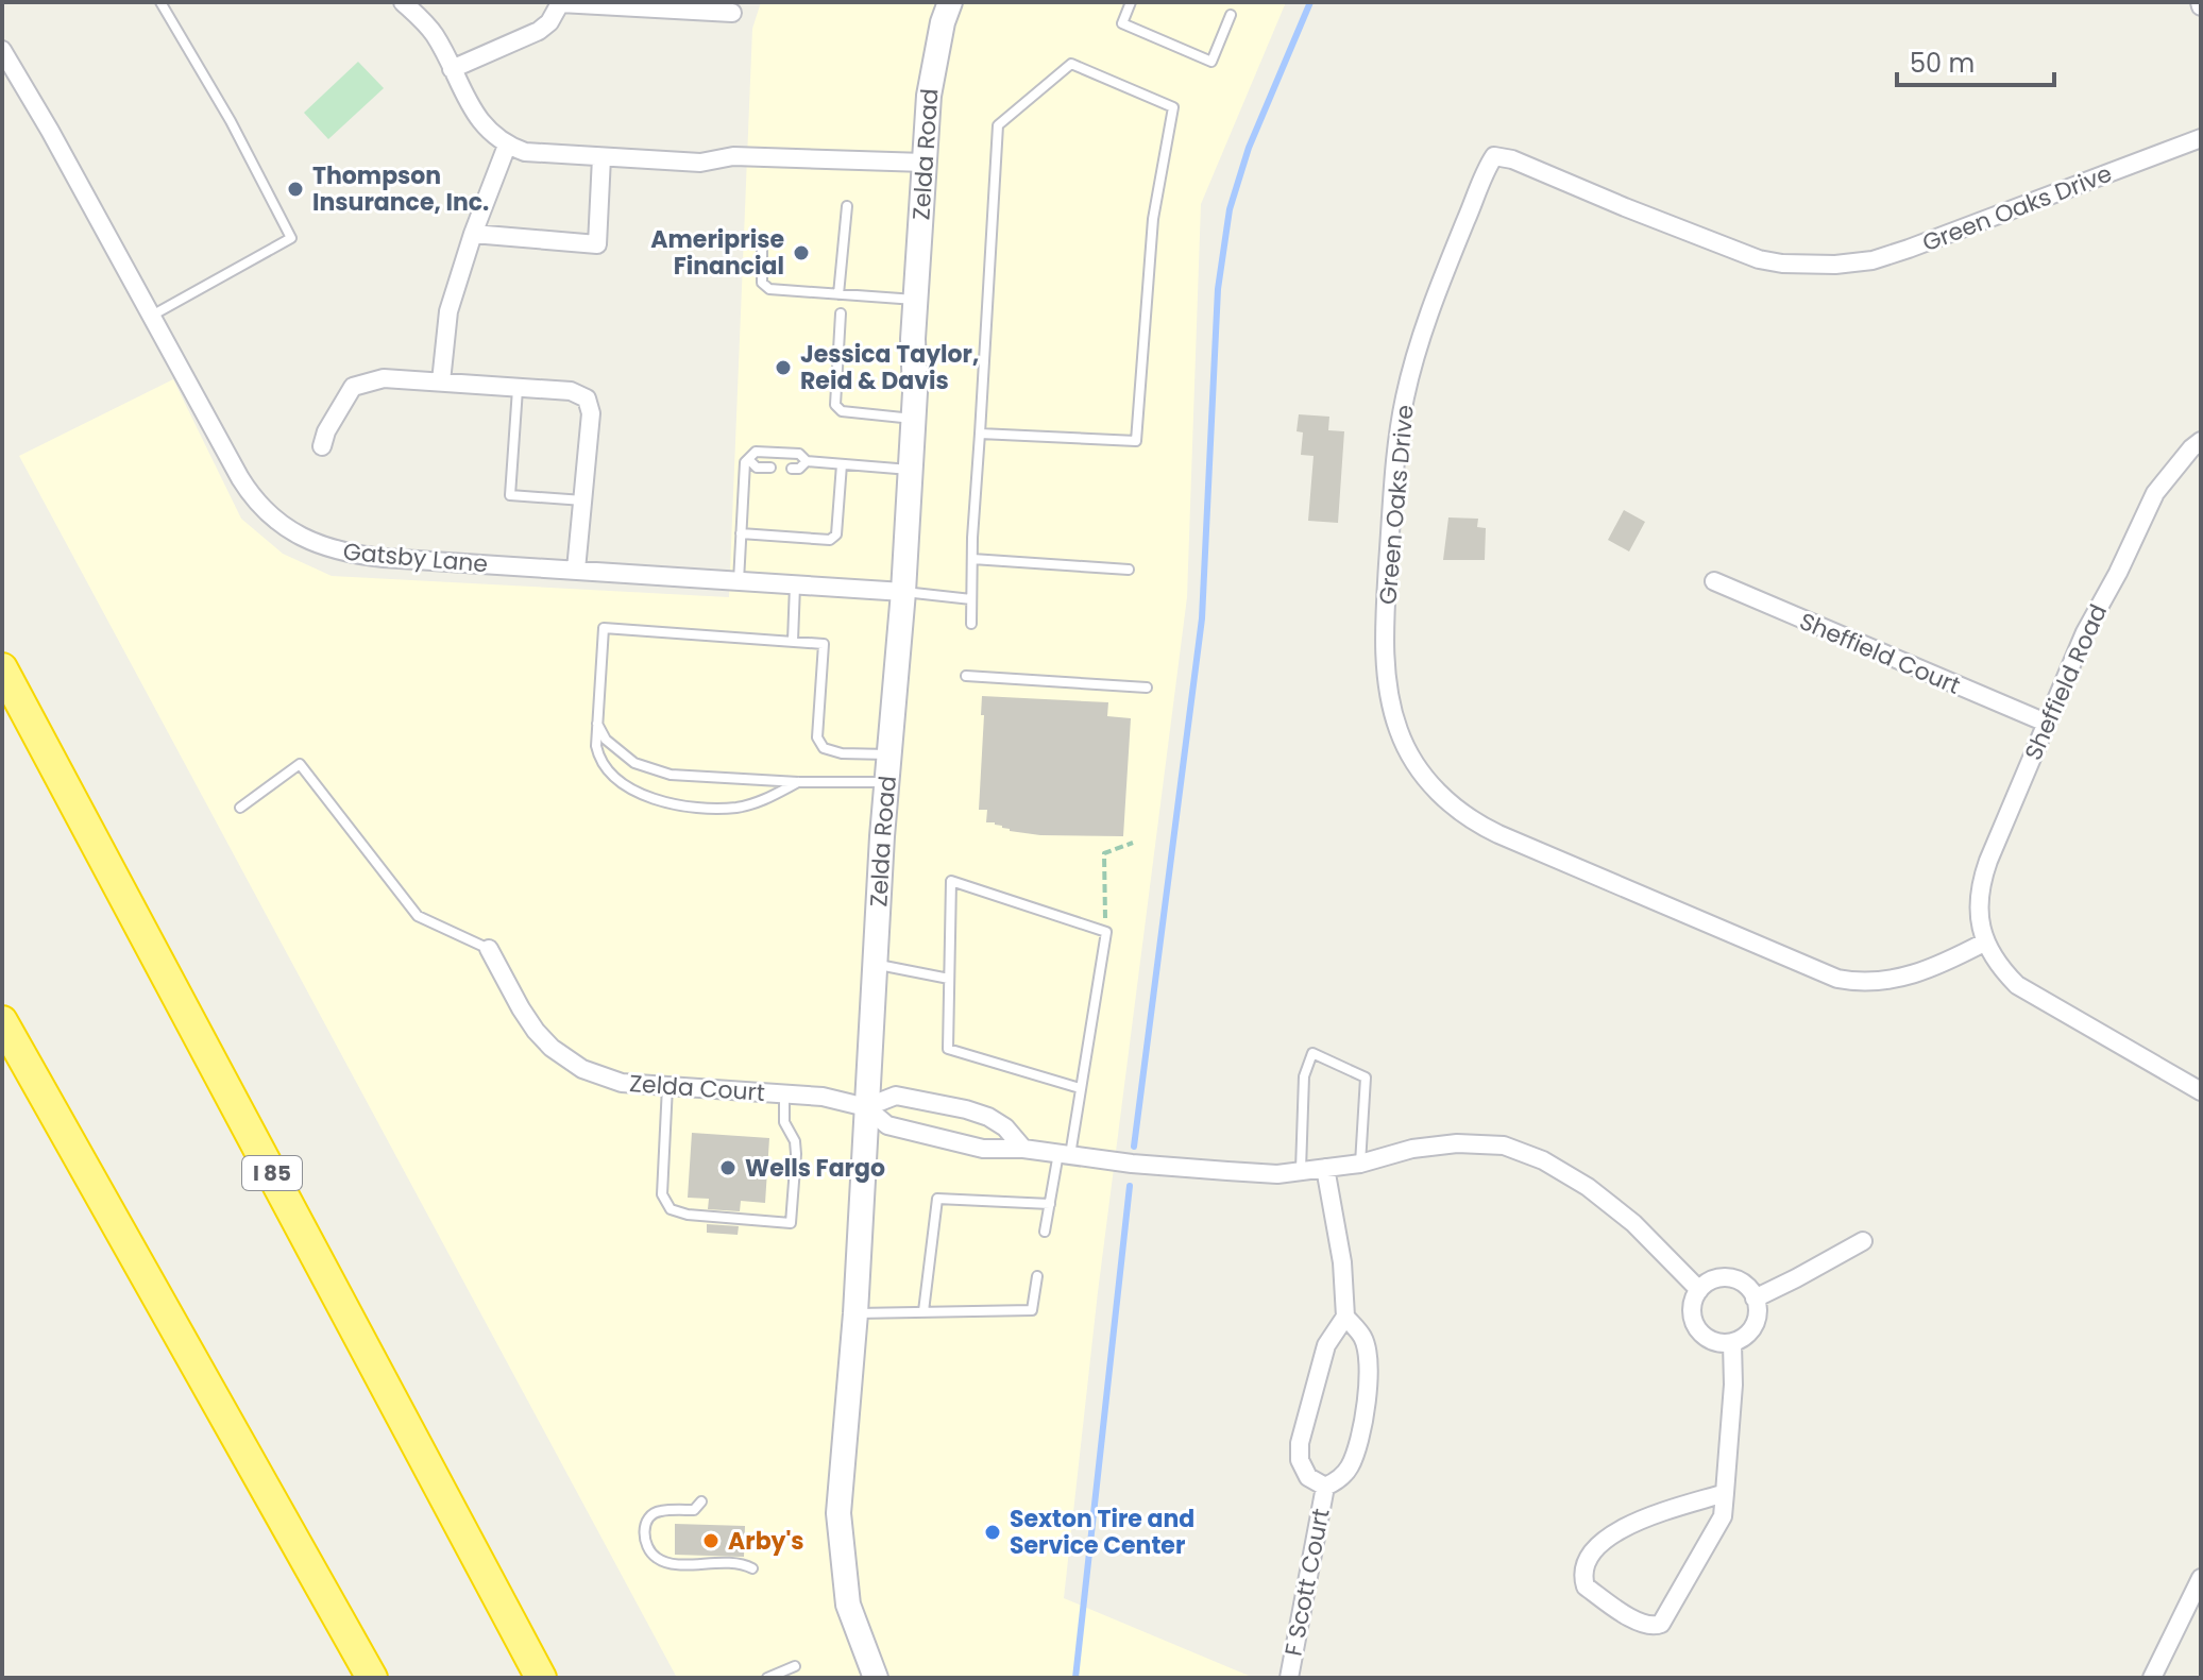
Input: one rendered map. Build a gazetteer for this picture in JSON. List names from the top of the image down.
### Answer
{
  "streets": {
    "highway": ["I 85"],
    "main road": ["Zelda Road"],
    "street": [
      "Green Oaks Drive",
      "Gatsby Lane",
      "Sheffield Court",
      "Sheffield Road",
      "Zelda Court",
      "F Scott Court"
    ]
  },
  "crossings": [
    ["Zelda Road", "Gatsby Lane"],
    ["Zelda Road", "Zelda Court"],
    ["Green Oaks Drive", "Sheffield Road"],
    ["Sheffield Court", "Sheffield Road"]
  ],
  "places": [
    "Thompson Insurance, Inc.",
    "Ameriprise Financial",
    "Jessica Taylor, Reid & Davis",
    "Wells Fargo",
    "Sexton Tire and Service Center",
    "Arby's"
  ],
  "scale_bar": "50 m"
}
